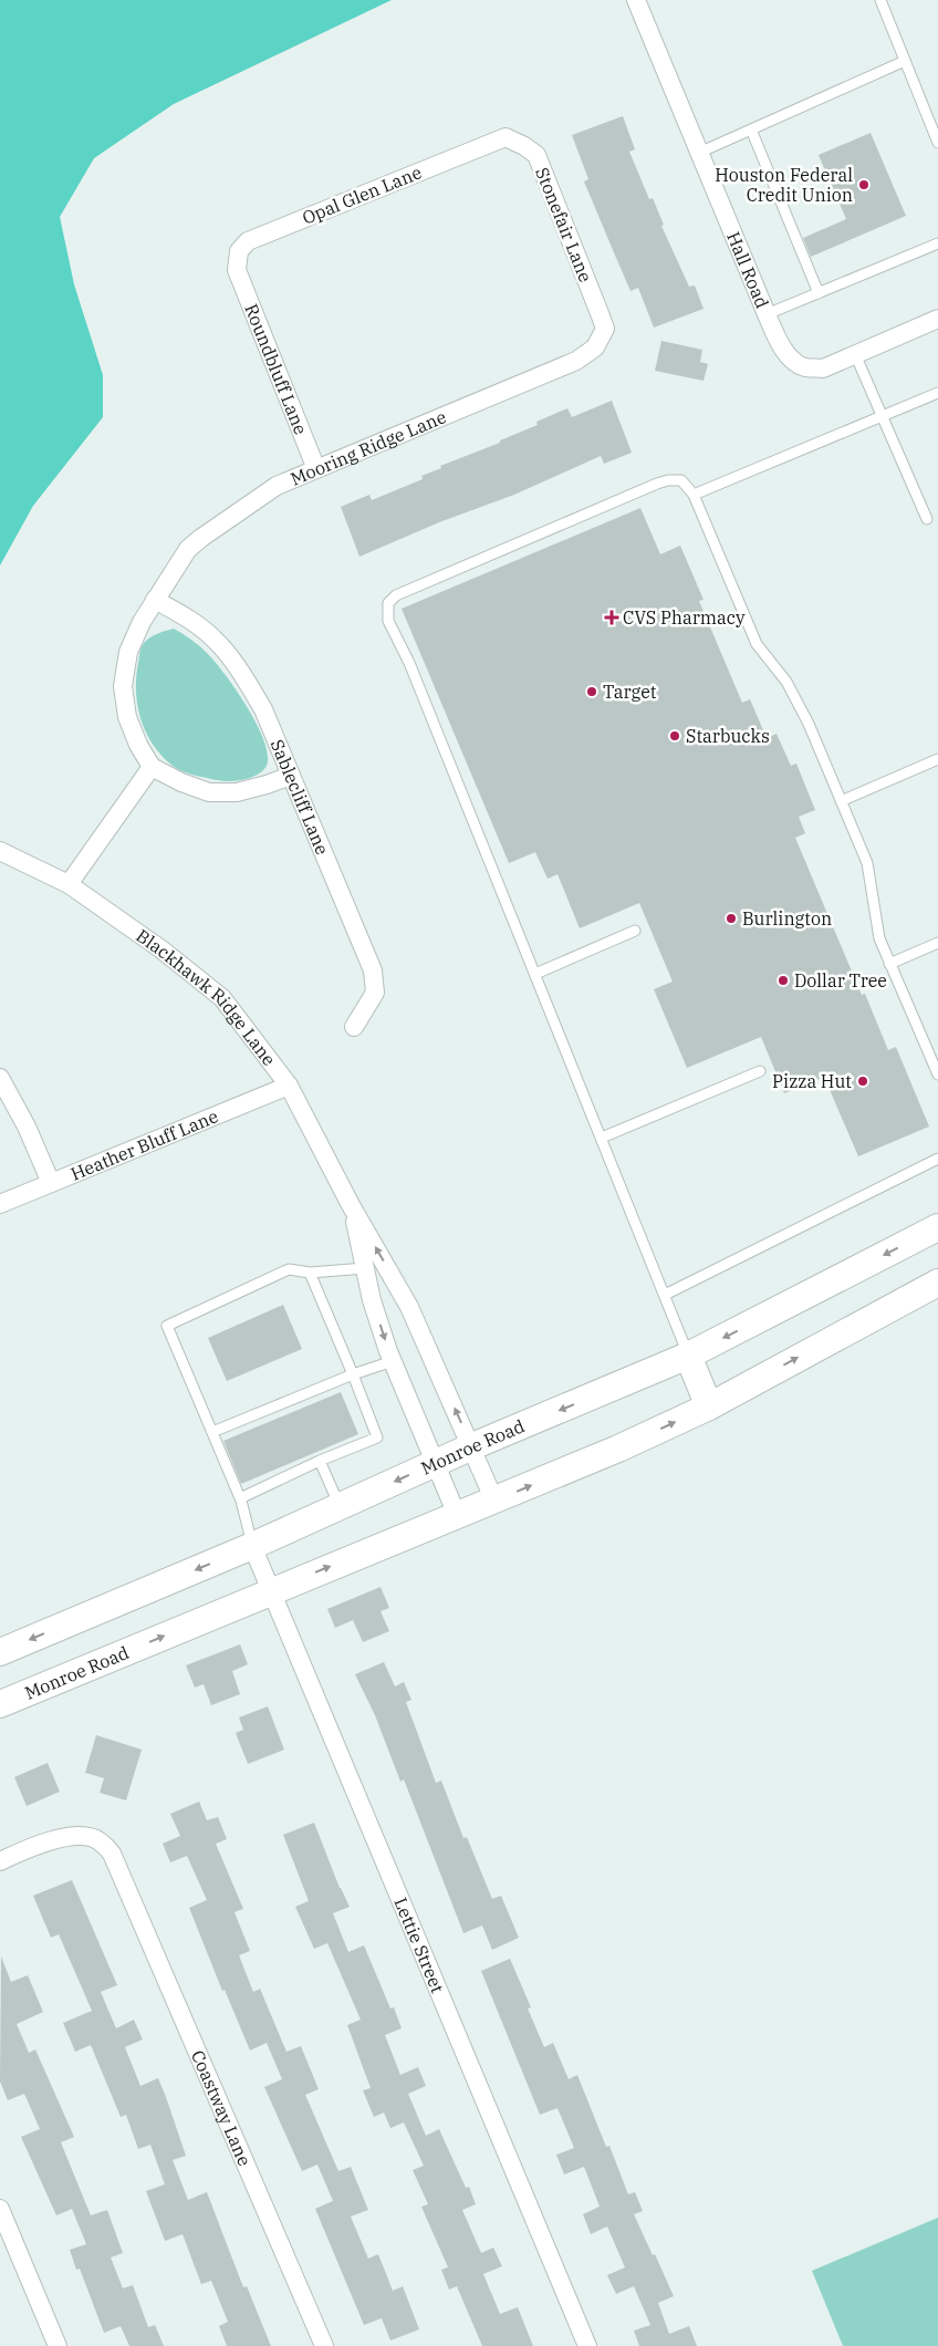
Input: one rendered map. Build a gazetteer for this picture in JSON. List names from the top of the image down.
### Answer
{
  "streets": {
    "main road": ["Monroe Road"],
    "street": [
      "Opal Glen Lane",
      "Stonefair Lane",
      "Hall Road",
      "Roundbluff Lane",
      "Mooring Ridge Lane",
      "Sablecliff Lane",
      "Blackhawk Ridge Lane",
      "Heather Bluff Lane",
      "Lettie Street",
      "Coastway Lane"
    ]
  },
  "crossings": [
    ["Opal Glen Lane", "Stonefair Lane"],
    ["Opal Glen Lane", "Roundbluff Lane"],
    ["Stonefair Lane", "Mooring Ridge Lane"],
    ["Roundbluff Lane", "Mooring Ridge Lane"],
    ["Mooring Ridge Lane", "Sablecliff Lane"],
    ["Blackhawk Ridge Lane", "Heather Bluff Lane"],
    ["Blackhawk Ridge Lane", "Monroe Road"],
    ["Monroe Road", "Lettie Street"]
  ],
  "places": {
    "other": [
      "Houston Federal Credit Union",
      "Target",
      "Starbucks",
      "Burlington",
      "Dollar Tree",
      "Pizza Hut"
    ],
    "health": ["CVS Pharmacy"]
  }
}
